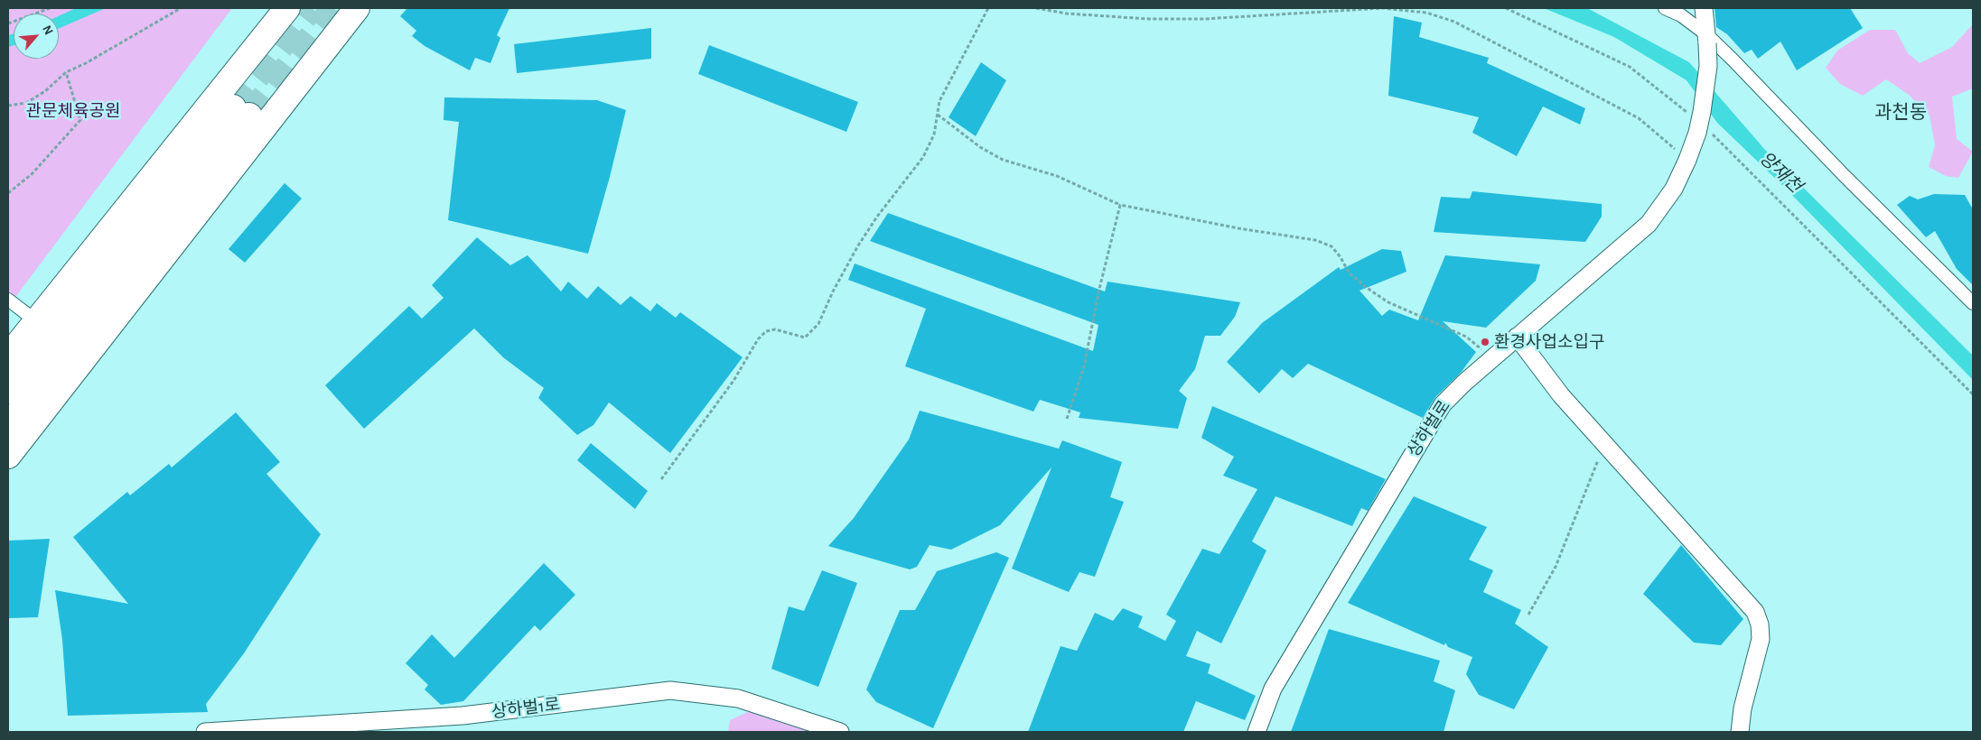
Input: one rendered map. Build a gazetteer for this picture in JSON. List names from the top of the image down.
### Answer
{
  "streets": {
    "street": ["상하벌로", "상하벌1로"]
  },
  "districts": ["과천동"],
  "water": ["양재천"],
  "parks": ["관문체육공원"],
  "places": ["환경사업소입구"],
  "north": "top right"
}
